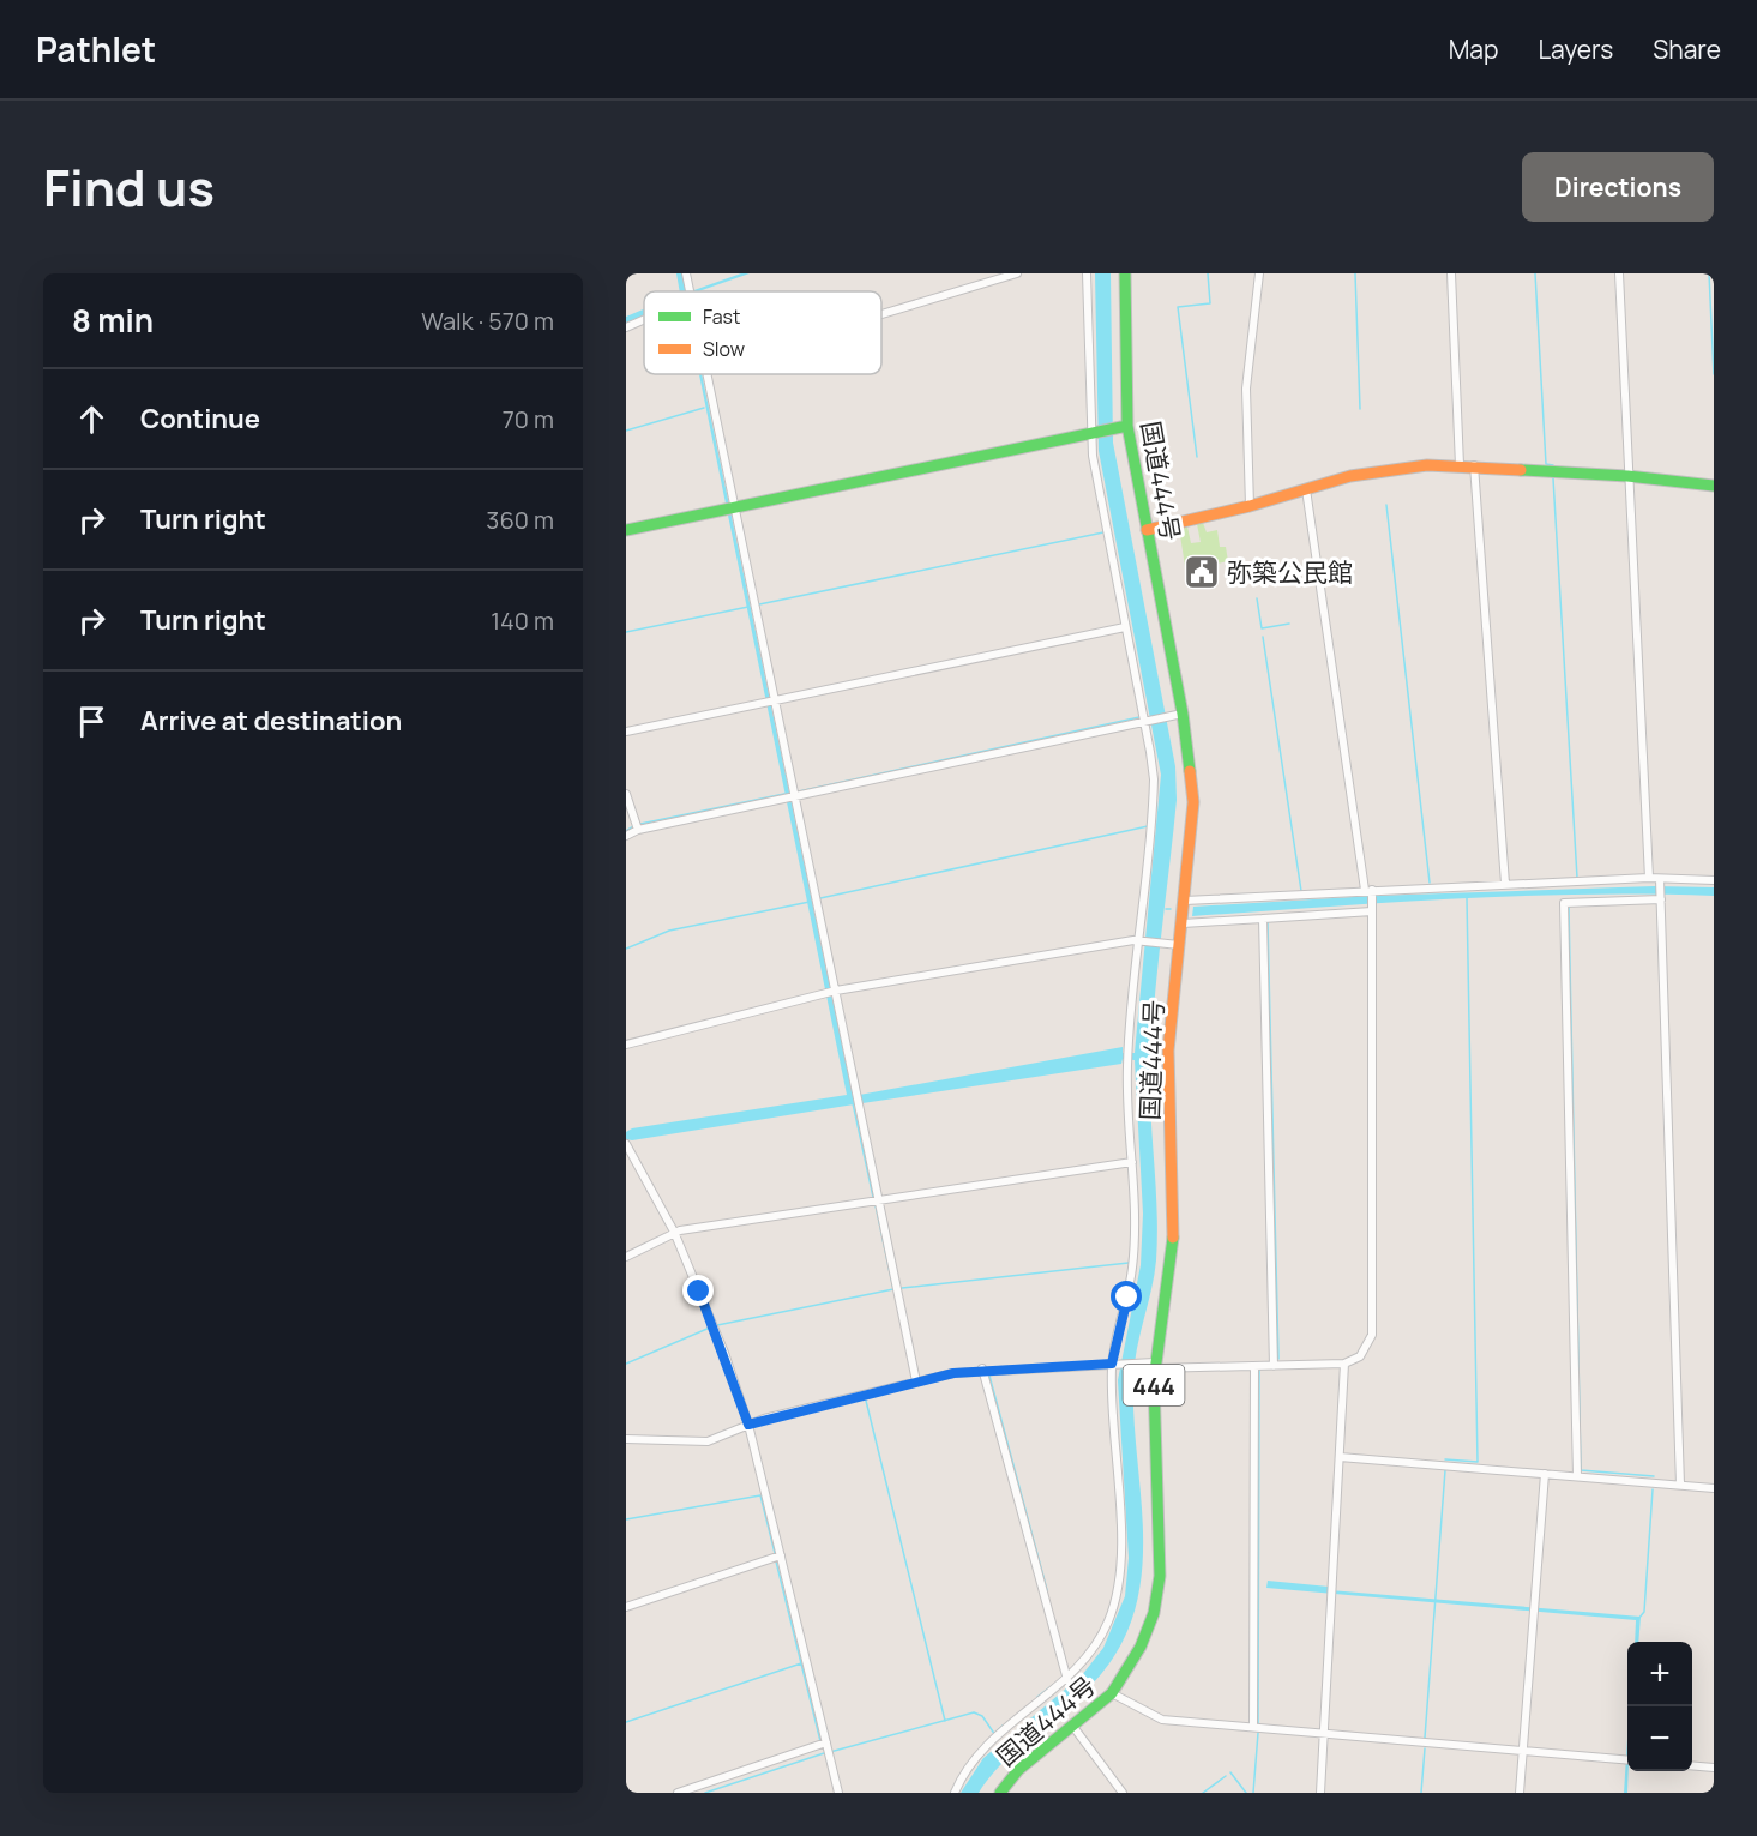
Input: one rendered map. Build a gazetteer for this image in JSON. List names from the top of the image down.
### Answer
{
  "streets": {
    "main road": ["国道444号", "444"]
  },
  "places": {
    "public building": ["弥築公民館"]
  },
  "legend": ["Fast", "Slow"],
  "page": {
    "header": "Pathlet",
    "nav": ["Map", "Layers", "Share"],
    "title": "Find us",
    "buttons": "Directions",
    "heading": ["8 min", "Walk · 570 m"],
    "list": [
      ["Continue", "70 m"],
      ["Turn right", "360 m"],
      ["Turn right", "140 m"],
      "Arrive at destination"
    ],
    "map_buttons": ["+", "−"]
  }
}
